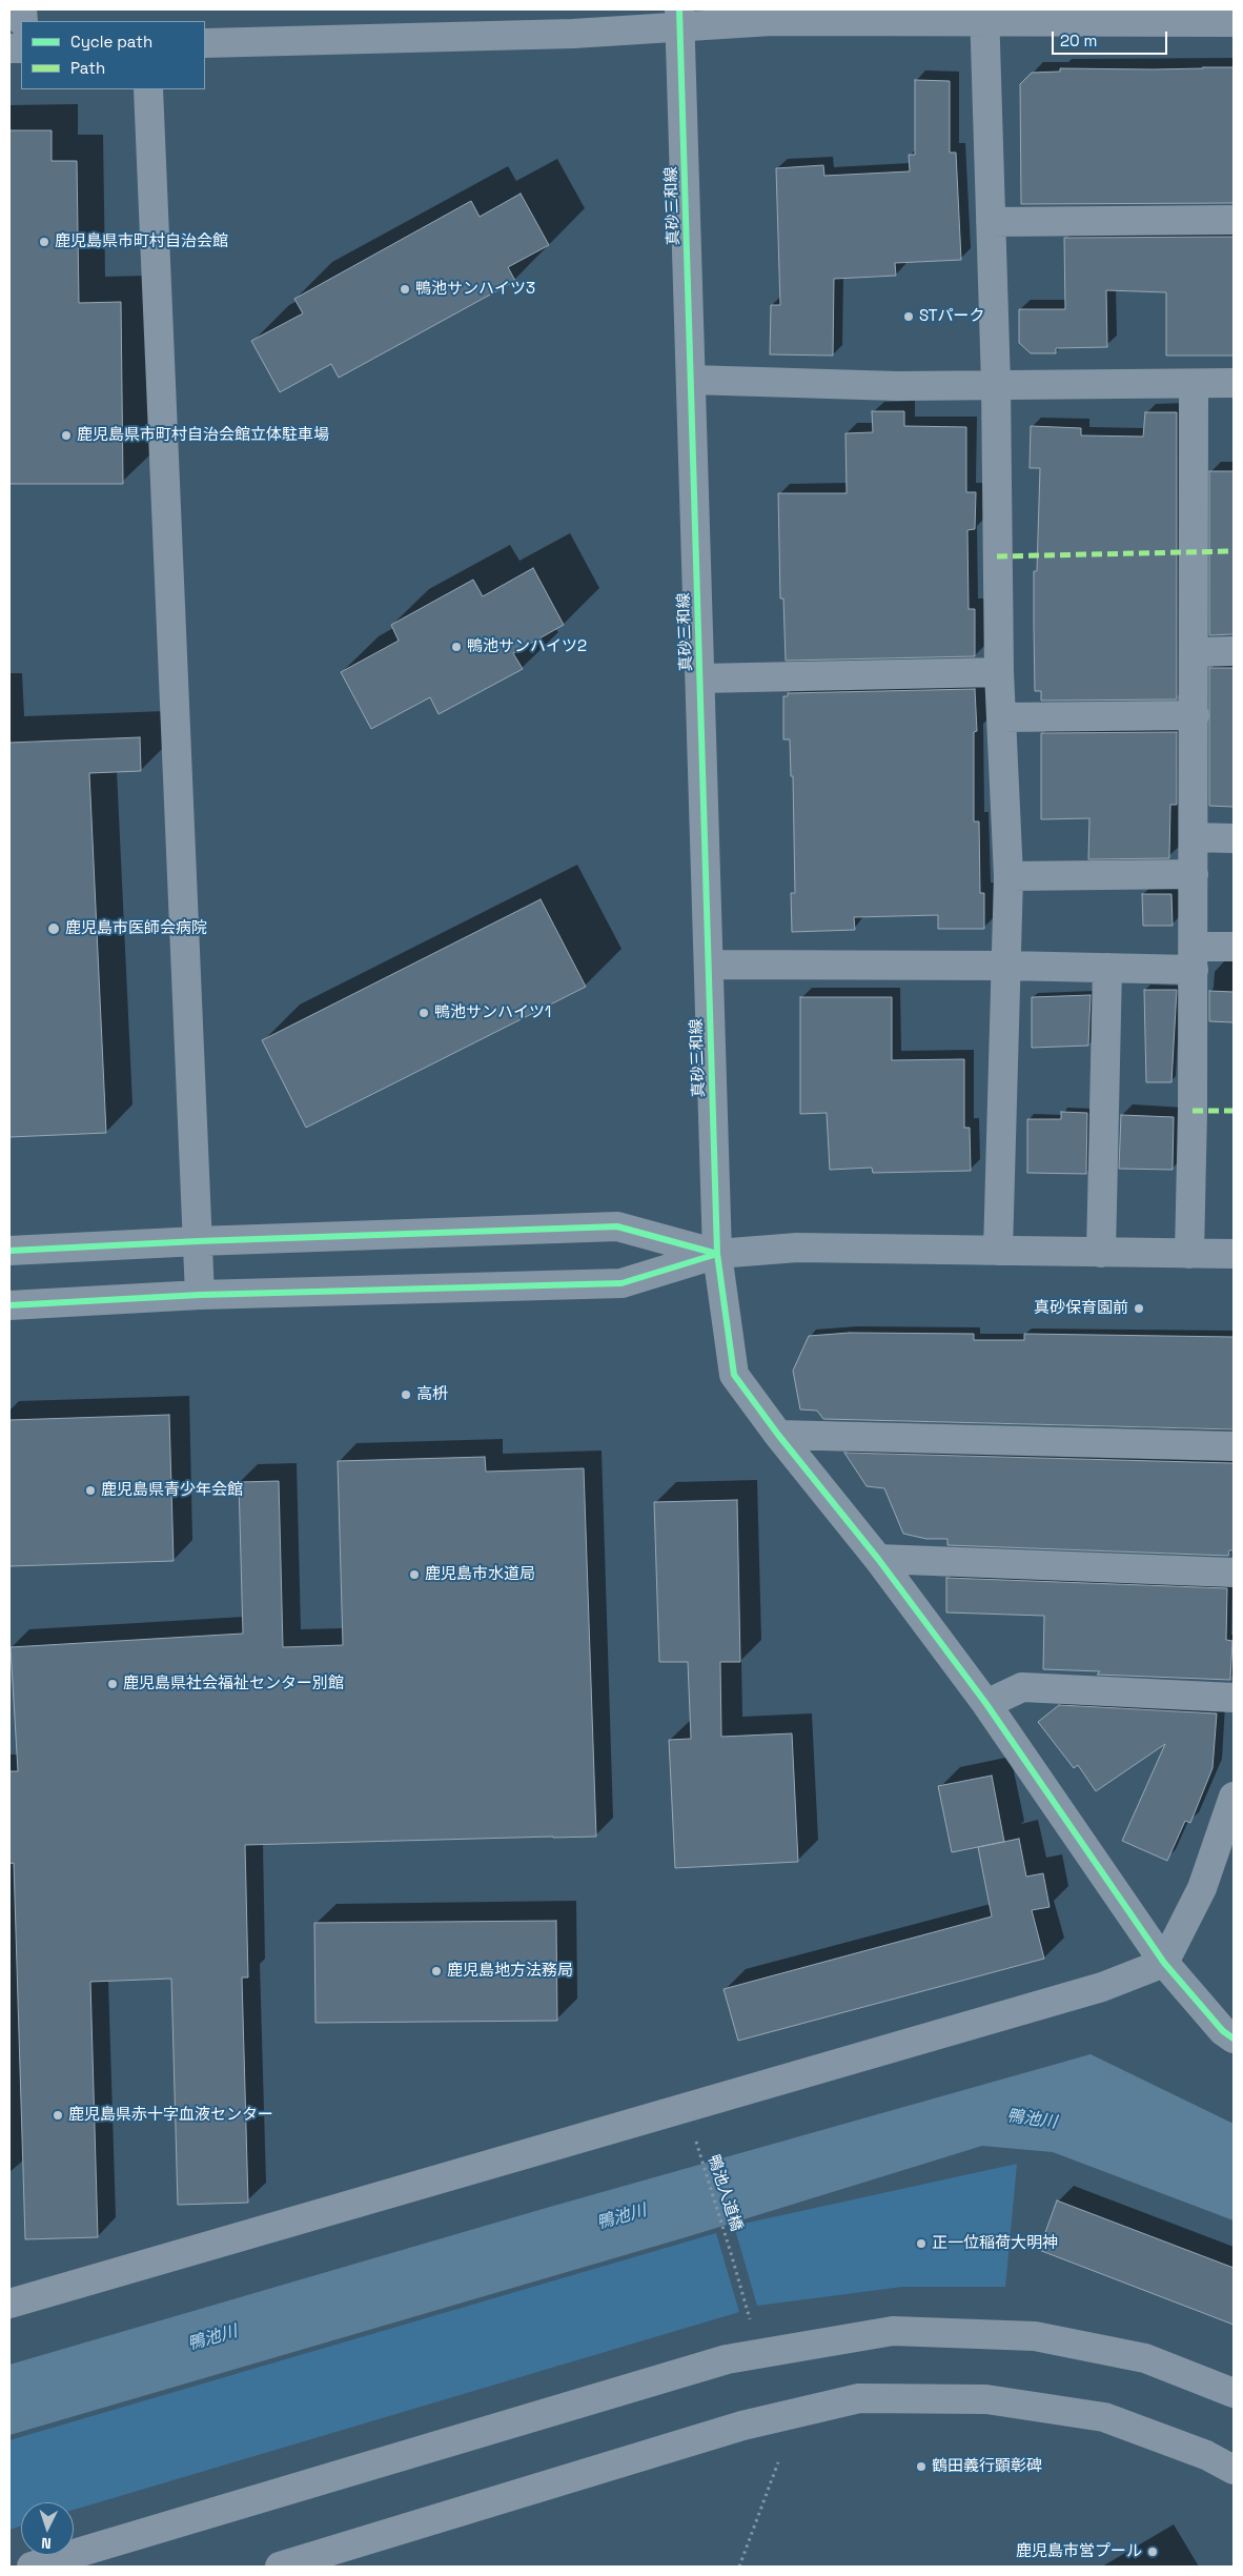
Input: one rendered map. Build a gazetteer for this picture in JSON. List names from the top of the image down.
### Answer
{
  "streets": {
    "street": ["真砂三和線"],
    "path": ["鴨池人道橋"]
  },
  "water": ["鴨池川"],
  "places": [
    "鹿児島県市町村自治会館",
    "鴨池サンハイツ3",
    "STパーク",
    "鹿児島県市町村自治会館立体駐車場",
    "鴨池サンハイツ2",
    "鹿児島市医師会病院",
    "鴨池サンハイツ1",
    "真砂保育園前",
    "高枡",
    "鹿児島県青少年会館",
    "鹿児島市水道局",
    "鹿児島県社会福祉センター別館",
    "鹿児島地方法務局",
    "鹿児島県赤十字血液センター",
    "正一位稲荷大明神",
    "鶴田義行顕彰碑",
    "鹿児島市営プール"
  ],
  "legend": ["Cycle path", "Path"],
  "scale_bar": "20 m",
  "north": "bottom"
}
